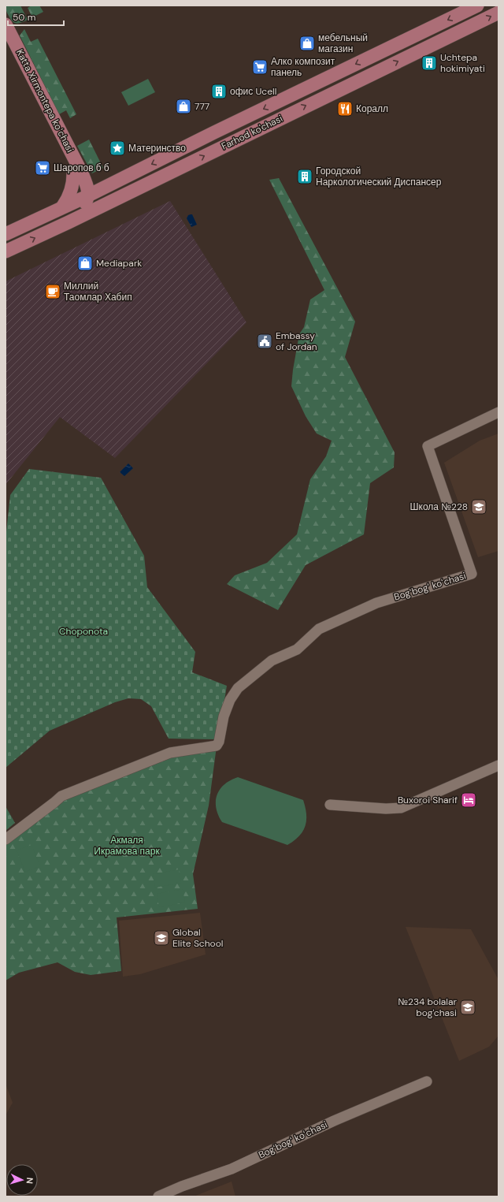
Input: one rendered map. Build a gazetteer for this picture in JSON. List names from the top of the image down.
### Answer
{
  "streets": {
    "main road": ["Katta Xirmontepa koʻchasi", "Farhod ko'chasi"],
    "street": ["Bogʻbogʻ koʻchasi"]
  },
  "crossings": [
    ["Katta Xirmontepa koʻchasi", "Farhod ko'chasi"]
  ],
  "parks": ["Choponota", "Акмаля Икрамова парк"],
  "places": {
    "shop": ["мебельный магазин", "777", "Mediapark"],
    "building": ["Uchtepa hokimiyati", "офис Ucell", "Городской Наркологический Диспансер"],
    "supermarket": ["Алко композит панель", "Шаропов б б"],
    "restaurant": ["Коралл"],
    "place": ["Материнство"],
    "cafe": ["Миллий Таомлар Хабип"],
    "public building": ["Embassy of Jordan"],
    "school or university": ["Школа №228", "Global Elite School", "№234 bolalar bog'chasi"],
    "hotel": ["Buxoroi Sharif"]
  },
  "scale_bar": "50 m",
  "north": "right"
}
